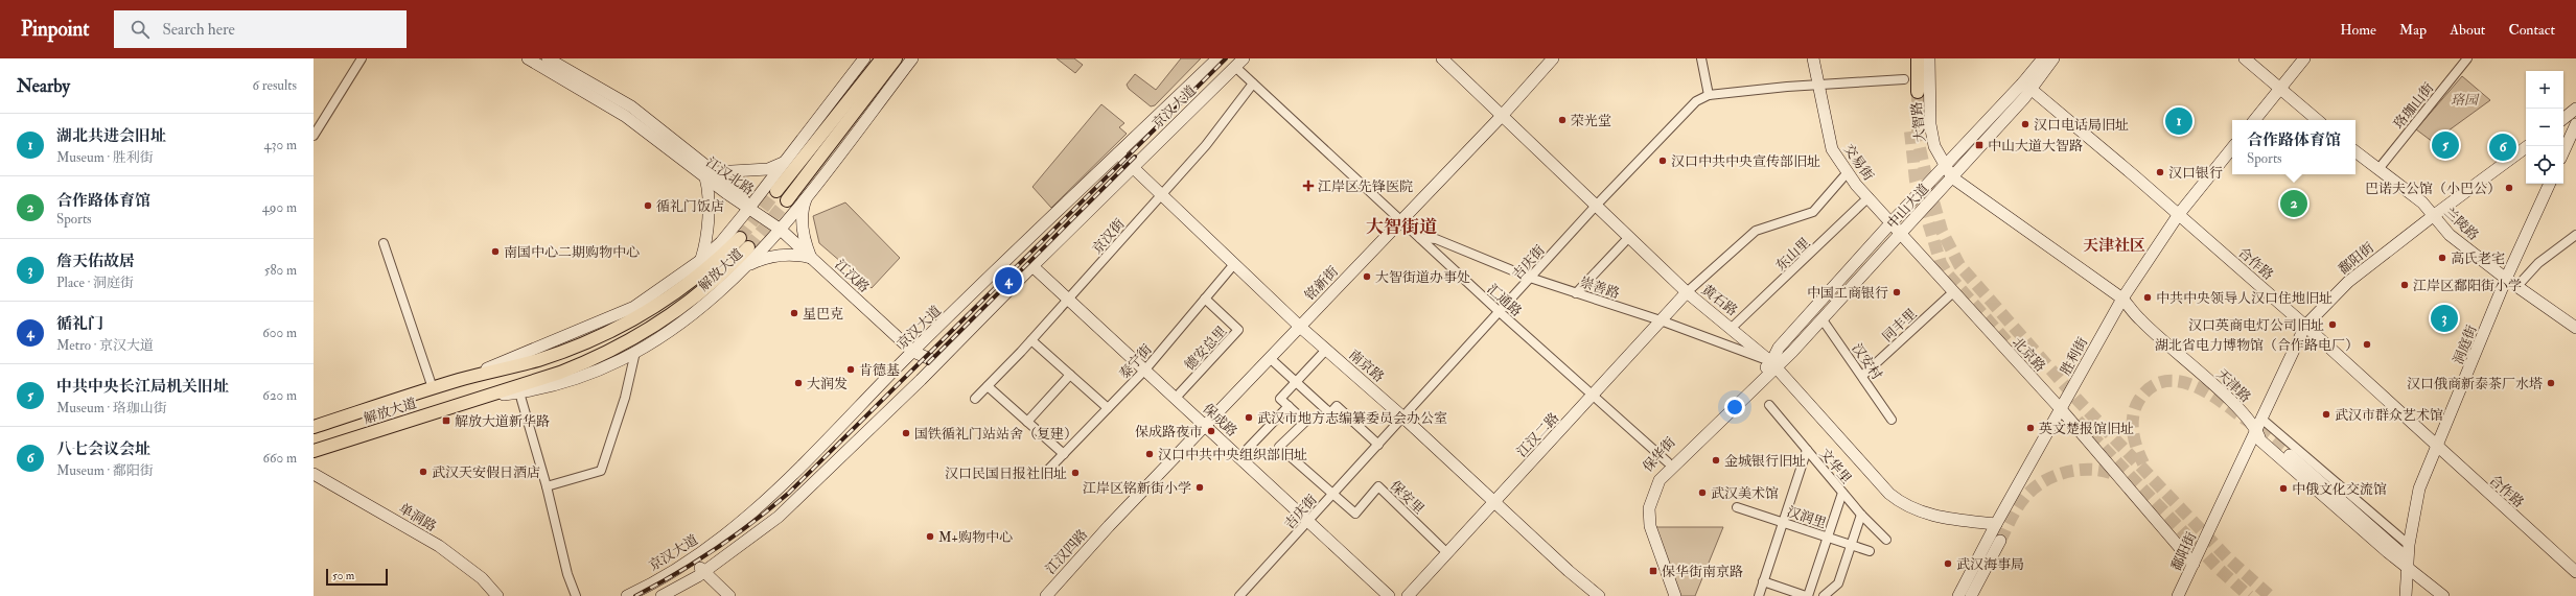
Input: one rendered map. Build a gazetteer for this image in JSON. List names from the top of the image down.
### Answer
{
  "streets": {
    "main road": ["大智路", "解放大道"],
    "street": [
      "珞珈山街",
      "京汉大道",
      "交易街",
      "江汉北路",
      "中山大道",
      "兰陵路",
      "京汉街",
      "东山里",
      "鄱阳街",
      "吉庆街",
      "合作路",
      "江汉路",
      "铭新街",
      "崇善路",
      "汇通路",
      "黄石路",
      "同丰里",
      "洞庭街",
      "德安总里",
      "北京路",
      "胜利街",
      "泰宁街",
      "汉安村",
      "南京路",
      "天津路",
      "保成路",
      "江汉二路",
      "保华街",
      "文华里",
      "保安里",
      "单洞路",
      "汉润里",
      "江汉四路"
    ]
  },
  "crossings": [
    ["珞珈山街", "兰陵路"],
    ["京汉大道", "江汉路"],
    ["京汉大道", "汇通路"],
    ["京汉大道", "南京路"],
    ["京汉大道", "保成路"],
    ["大智路", "中山大道"],
    ["大智路", "吉庆街"],
    ["大智路", "天津路"],
    ["交易街", "中山大道"],
    ["交易街", "东山里"],
    ["交易街", "吉庆街"],
    ["交易街", "北京路"],
    ["江汉北路", "解放大道"],
    ["江汉北路", "江汉路"],
    ["中山大道", "合作路"],
    ["中山大道", "崇善路"],
    ["中山大道", "黄石路"],
    ["中山大道", "北京路"],
    ["中山大道", "汉安村"],
    ["中山大道", "天津路"],
    ["中山大道", "保华街"],
    ["兰陵路", "鄱阳街"],
    ["兰陵路", "洞庭街"],
    ["京汉街", "汇通路"],
    ["京汉街", "南京路"],
    ["京汉街", "保成路"],
    ["东山里", "黄石路"],
    ["鄱阳街", "合作路"],
    ["鄱阳街", "北京路"],
    ["鄱阳街", "天津路"],
    ["吉庆街", "崇善路"],
    ["吉庆街", "汇通路"],
    ["吉庆街", "黄石路"],
    ["吉庆街", "南京路"],
    ["吉庆街", "保成路"],
    ["吉庆街", "保安里"],
    ["合作路", "洞庭街"],
    ["合作路", "胜利街"],
    ["解放大道", "江汉路"],
    ["铭新街", "汇通路"],
    ["铭新街", "黄石路"],
    ["铭新街", "南京路"],
    ["铭新街", "保成路"],
    ["铭新街", "江汉四路"],
    ["崇善路", "汇通路"],
    ["崇善路", "黄石路"],
    ["崇善路", "江汉二路"],
    ["崇善路", "保华街"],
    ["汇通路", "江汉二路"],
    ["汇通路", "保华街"],
    ["黄石路", "胜利街"],
    ["黄石路", "江汉二路"],
    ["黄石路", "保华街"],
    ["同丰里", "北京路"],
    ["同丰里", "汉安村"],
    ["洞庭街", "天津路"],
    ["德安总里", "泰宁街"],
    ["德安总里", "保成路"],
    ["北京路", "胜利街"],
    ["胜利街", "天津路"],
    ["泰宁街", "南京路"],
    ["泰宁街", "保成路"],
    ["南京路", "江汉二路"],
    ["江汉二路", "保安里"]
  ],
  "districts": ["大智街道", "天津社区"],
  "parks": ["珞园"],
  "places": {
    "other": [
      "荣光堂",
      "汉口电话局旧址",
      "汉口中共中央宣传部旧址",
      "汉口银行",
      "巴诺夫公馆（小巴公）",
      "循礼门饭店",
      "南国中心二期购物中心",
      "高氏老宅",
      "大智街道办事处",
      "江岸区鄱阳街小学",
      "中国工商银行",
      "中共中央领导人汉口住地旧址",
      "星巴克",
      "汉口英商电灯公司旧址",
      "湖北省电力博物馆（合作路电厂）",
      "肯德基",
      "大润发",
      "汉口俄商新泰茶厂水塔",
      "武汉市群众艺术馆",
      "武汉市地方志编纂委员会办公室",
      "英文楚报馆旧址",
      "保成路夜市",
      "国铁循礼门站站舍（复建）",
      "汉口中共中央组织部旧址",
      "金城银行旧址",
      "武汉天安假日酒店",
      "汉口民国日报社旧址",
      "江岸区铭新街小学",
      "中俄文化交流馆",
      "武汉美术馆",
      "M+购物中心",
      "武汉海事局"
    ],
    "transit": ["中山大道大智路", "解放大道新华路", "保华街南京路"],
    "health": ["江岸区先锋医院"]
  },
  "scale_bar": "50 m",
  "page": {
    "header": "Pinpoint",
    "search": "Search here",
    "nav": [
      "Home",
      "Map",
      "About",
      "Contact"
    ],
    "heading": ["Nearby", "6 results"],
    "map_buttons": ["+", "−"],
    "pins": [
      "1",
      "5",
      "6",
      "2",
      "4",
      "3"
    ],
    "list": [
      {
        "mark": "1",
        "name": "湖北共进会旧址",
        "note": "Museum · 胜利街",
        "value": "430 m"
      },
      {
        "mark": "2",
        "name": "合作路体育馆",
        "note": "Sports",
        "value": "490 m"
      },
      {
        "mark": "3",
        "name": "詹天佑故居",
        "note": "Place · 洞庭街",
        "value": "580 m"
      },
      {
        "mark": "4",
        "name": "循礼门",
        "note": "Metro · 京汉大道",
        "value": "600 m"
      },
      {
        "mark": "5",
        "name": "中共中央长江局机关旧址",
        "note": "Museum · 珞珈山街",
        "value": "620 m"
      },
      {
        "mark": "6",
        "name": "八七会议会址",
        "note": "Museum · 鄱阳街",
        "value": "660 m"
      }
    ],
    "popup": ["合作路体育馆", "Sports"],
    "scale": "50 m"
  }
}
